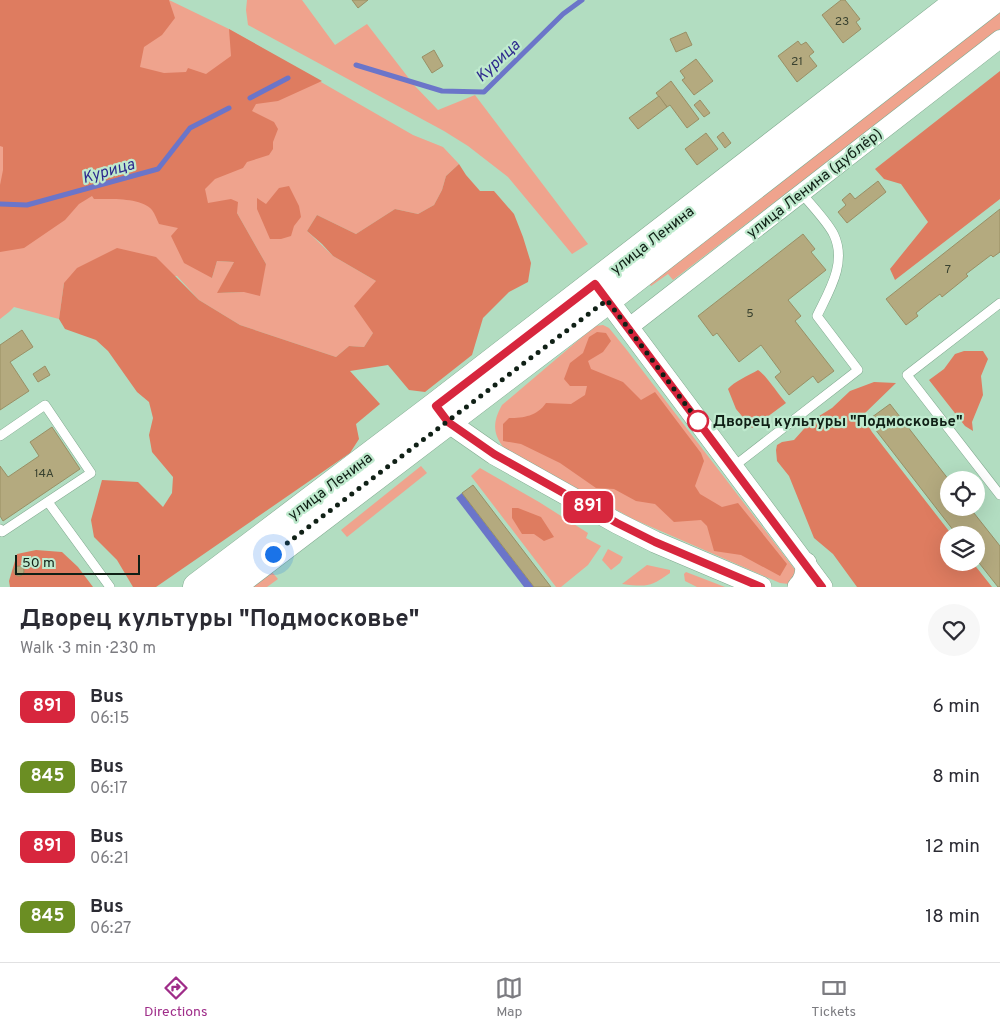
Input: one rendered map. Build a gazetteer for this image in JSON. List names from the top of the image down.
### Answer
{
  "streets": {
    "main road": ["улица Ленина"],
    "street": ["улица Ленина (дублёр)"]
  },
  "water": ["Курица"],
  "places": ["Дворец культуры \"Подмосковье\""],
  "lines": ["bus line 891"],
  "house_numbers": [
    "23",
    "21",
    "7",
    "5",
    "14А"
  ],
  "scale_bar": "50 m",
  "page": {
    "on_map": "891",
    "scale": "50 m",
    "heading": ["Дворец культуры \"Подмосковье\"", "Walk · 3 min · 230 m"],
    "list": [
      {
        "mark": "891",
        "name": "Bus",
        "note": "06:15",
        "value": "6 min"
      },
      {
        "mark": "845",
        "name": "Bus",
        "note": "06:17",
        "value": "8 min"
      },
      {
        "mark": "891",
        "name": "Bus",
        "note": "06:21",
        "value": "12 min"
      },
      {
        "mark": "845",
        "name": "Bus",
        "note": "06:27",
        "value": "18 min"
      }
    ],
    "tabs": ["Directions", "Map", "Tickets"]
  }
}
